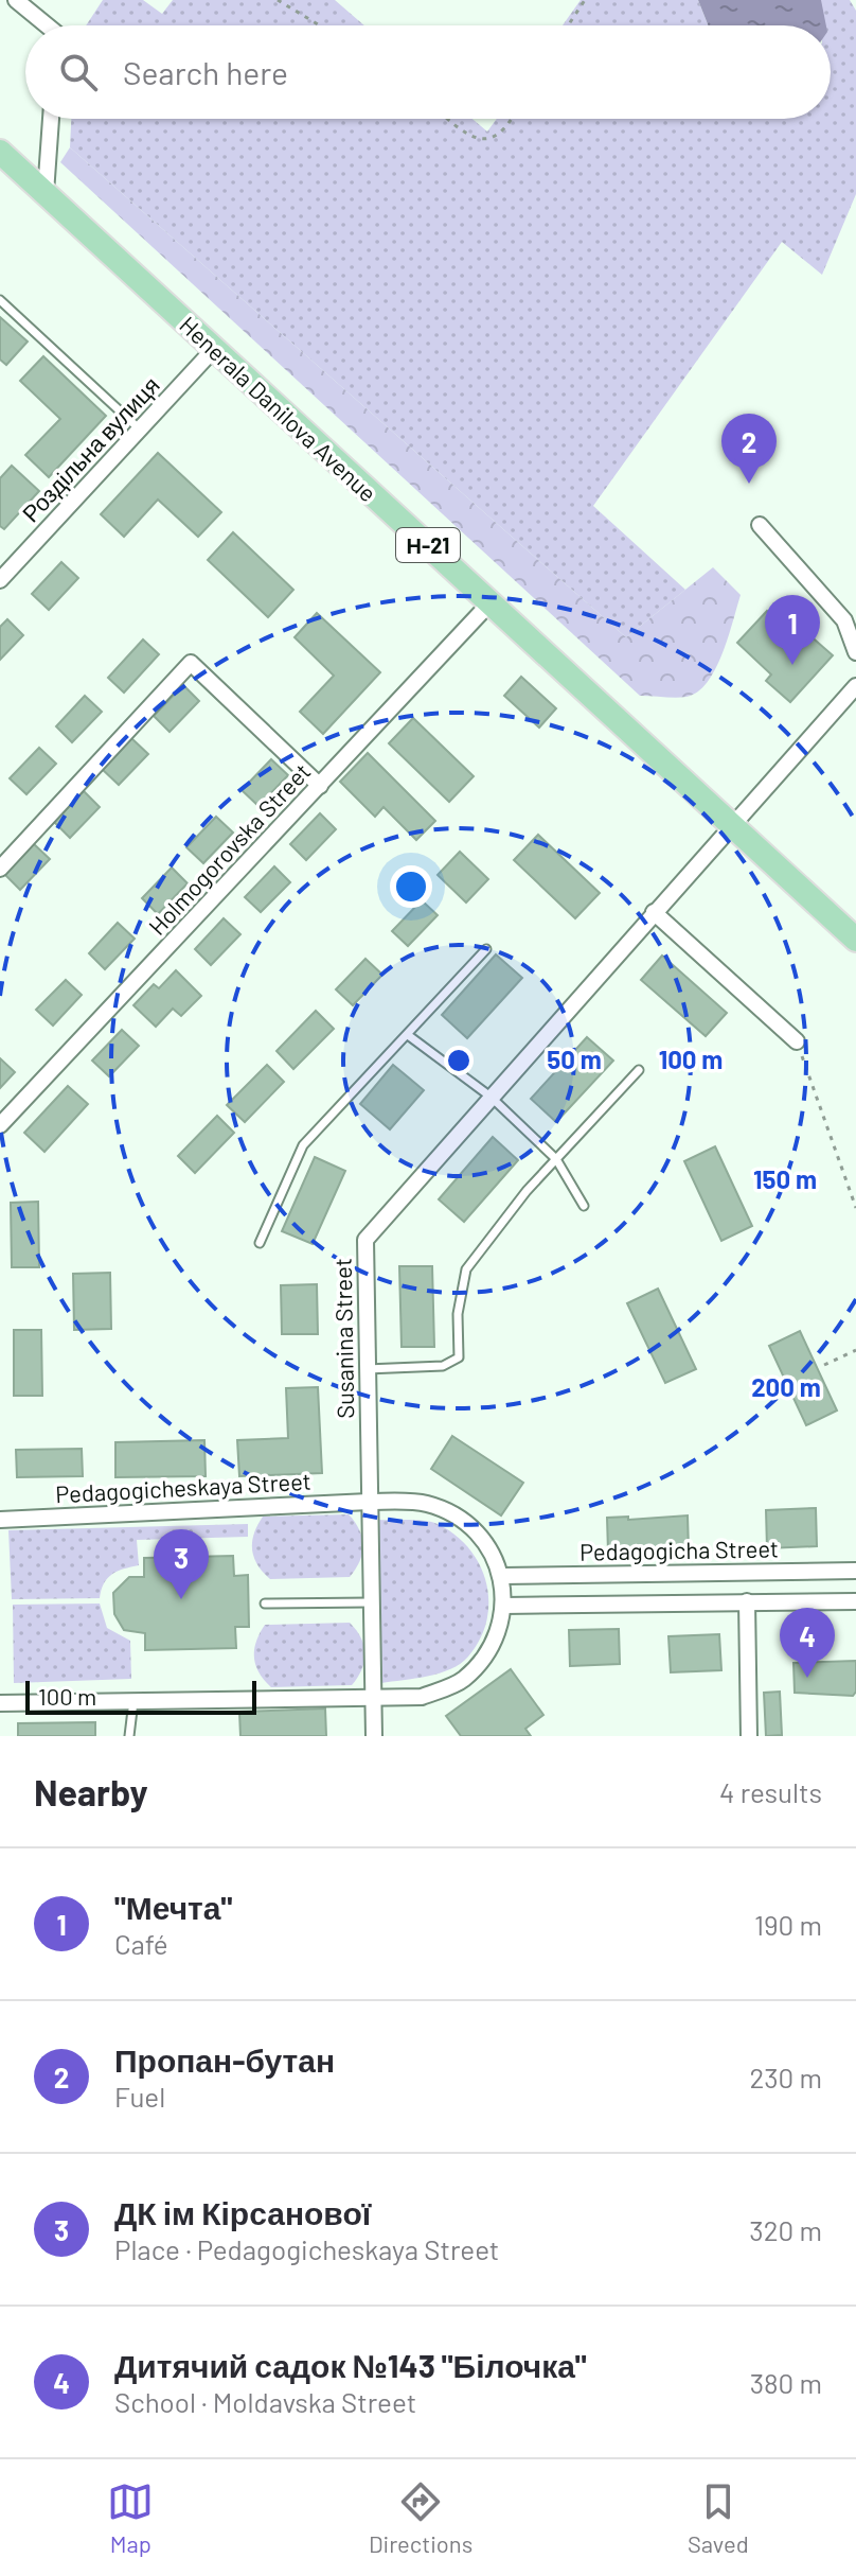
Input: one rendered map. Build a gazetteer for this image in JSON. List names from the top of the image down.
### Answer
{
  "streets": {
    "main road": ["Henerala Danilova Avenue", "Н-21"],
    "street": [
      "Роздільна вулиця",
      "Holmogorovska Street",
      "Susanina Street",
      "Pedagogicheskaya Street",
      "Pedagogicha Street"
    ]
  },
  "crossings": [
    ["Henerala Danilova Avenue", "Роздільна вулиця"],
    ["Henerala Danilova Avenue", "Holmogorovska Street"],
    ["Henerala Danilova Avenue", "Susanina Street"],
    ["Susanina Street", "Pedagogicheskaya Street"]
  ],
  "scale_bar": "100 m",
  "page": {
    "search": "Search here",
    "pins": [
      "2",
      "1",
      "3",
      "4"
    ],
    "scale": "100 m",
    "heading": ["Nearby", "4 results"],
    "list": [
      {
        "mark": "1",
        "name": "\"Мечта\"",
        "note": "Café",
        "value": "190 m"
      },
      {
        "mark": "2",
        "name": "Пропан-бутан",
        "note": "Fuel",
        "value": "230 m"
      },
      {
        "mark": "3",
        "name": "ДК ім Кірсанової",
        "note": "Place · Pedagogicheskaya Street",
        "value": "320 m"
      },
      {
        "mark": "4",
        "name": "Дитячий садок №143 \"Білочка\"",
        "note": "School · Moldavska Street",
        "value": "380 m"
      }
    ],
    "nav": ["Map", "Directions", "Saved"]
  },
  "rings": [
    "50 m",
    "100 m",
    "150 m",
    "200 m"
  ]
}
